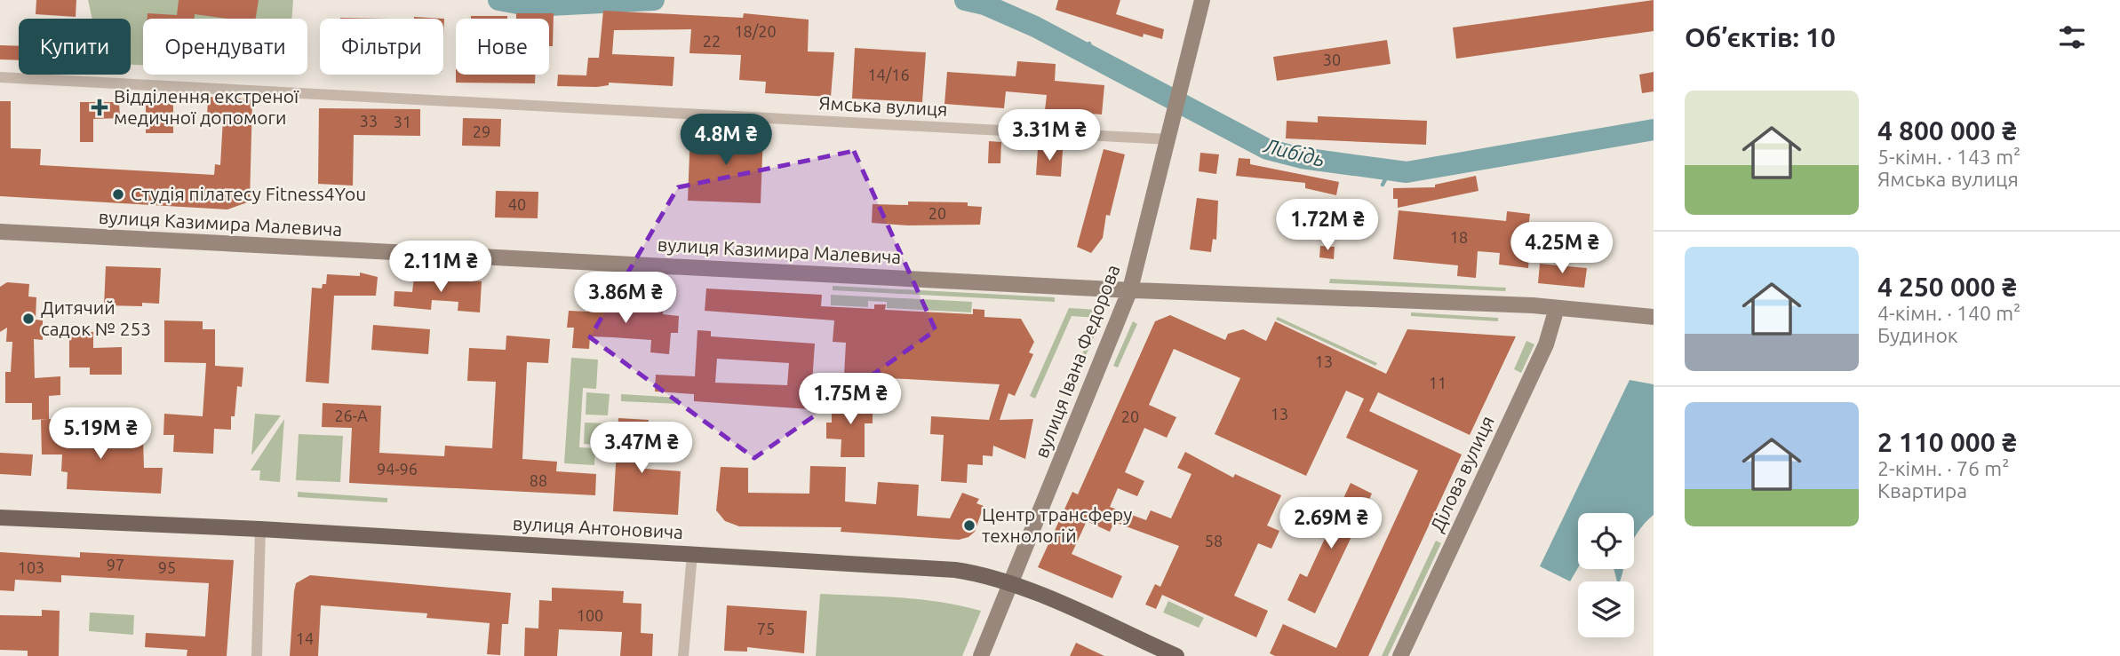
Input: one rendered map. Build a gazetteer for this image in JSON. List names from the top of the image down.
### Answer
{
  "streets": {
    "main road": [
      "вулиця Казимира Малевича",
      "вулиця Івана Федорова",
      "Ділова вулиця",
      "вулиця Антоновича"
    ],
    "street": ["Ямська вулиця"]
  },
  "crossings": [
    ["Ямська вулиця", "вулиця Івана Федорова"],
    ["вулиця Казимира Малевича", "вулиця Івана Федорова"],
    ["вулиця Казимира Малевича", "Ділова вулиця"],
    ["вулиця Івана Федорова", "вулиця Антоновича"]
  ],
  "water": ["Либідь"],
  "places": {
    "health": ["Відділення екстреної медичної допомоги"],
    "other": ["Студія пілатесу Fitness4You", "Дитячий садок № 253", "Центр трансферу технологій"]
  },
  "house_numbers": [
    "18/20",
    "22",
    "30",
    "14/16",
    "33",
    "31",
    "29",
    "40",
    "20",
    "18",
    "13",
    "11",
    "13",
    "26-А",
    "20",
    "94-96",
    "88",
    "58",
    "97",
    "103",
    "95",
    "100",
    "75",
    "14"
  ],
  "page": {
    "heading": "Об’єктів: 10",
    "chip": [
      "Купити",
      "Орендувати",
      "Фільтри",
      "Нове"
    ],
    "list": [
      {
        "name": "4 800 000 ₴",
        "note": "5-кімн. · 143 m² · Ямська вулиця"
      },
      {
        "name": "4 250 000 ₴",
        "note": "4-кімн. · 140 m² · Будинок"
      },
      {
        "name": "2 110 000 ₴",
        "note": "2-кімн. · 76 m² · Квартира"
      }
    ],
    "price": [
      "3.31M ₴",
      "4.8M ₴",
      "1.72M ₴",
      "4.25M ₴",
      "2.11M ₴",
      "3.86M ₴",
      "1.75M ₴",
      "5.19M ₴",
      "3.47M ₴",
      "2.69M ₴"
    ]
  }
}
